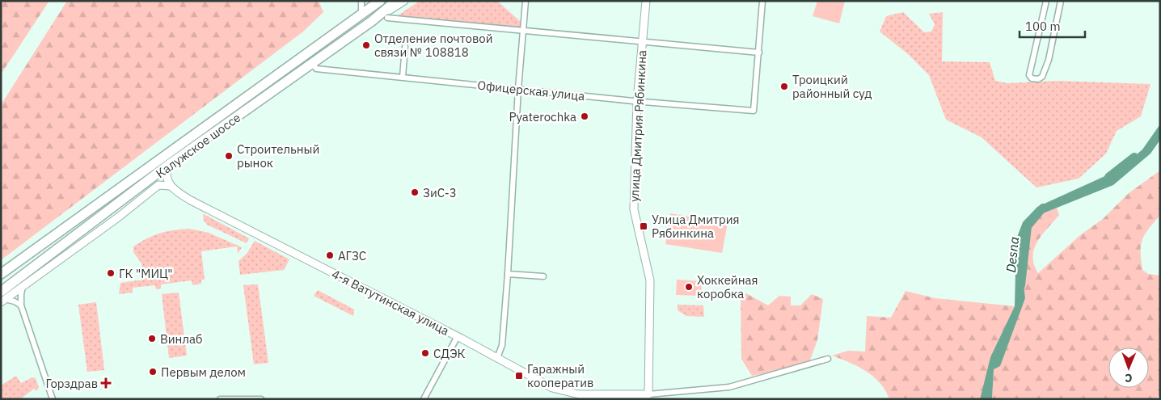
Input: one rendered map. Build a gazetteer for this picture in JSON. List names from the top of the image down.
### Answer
{
  "streets": {
    "highway": ["Калужское шоссе"],
    "street": ["Офицерская улица", "улица Дмитрия Рябинкина", "4-я Ватутинская улица"]
  },
  "crossings": [
    ["Офицерская улица", "улица Дмитрия Рябинкина"],
    ["Офицерская улица", "Калужское шоссе"],
    ["улица Дмитрия Рябинкина", "4-я Ватутинская улица"]
  ],
  "water": ["Desna"],
  "places": {
    "other": [
      "Отделение почтовой связи № 108818",
      "Троицкий районный суд",
      "Pyaterochka",
      "Строительный рынок",
      "ЗиС-3",
      "АГЗС",
      "ГК \"МИЦ\"",
      "Хоккейная коробка",
      "Винлаб",
      "СДЭК",
      "Первым делом"
    ],
    "transit": ["Улица Дмитрия Рябинкина", "Гаражный кооператив"],
    "health": ["Горздрав"]
  },
  "scale_bar": "100 m",
  "north": "bottom"
}
